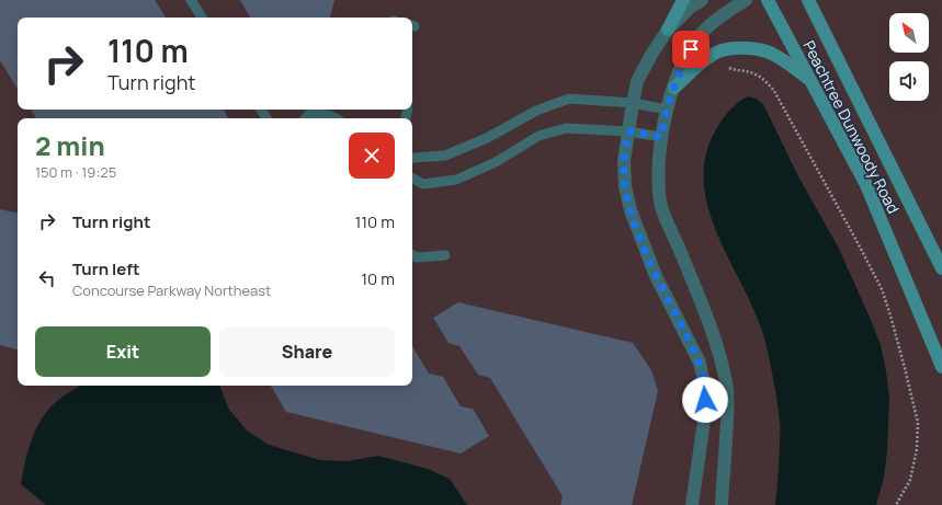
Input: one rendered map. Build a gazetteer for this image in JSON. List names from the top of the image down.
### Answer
{
  "streets": {
    "main road": ["Peachtree Dunwoody Road"]
  },
  "north": "top left",
  "page": {
    "turn": ["110 m", "Turn right"],
    "heading": ["2 min", "150 m · 19:25"],
    "list": [
      {
        "name": "Turn right",
        "value": "110 m"
      },
      {
        "name": "Turn left",
        "note": "Concourse Parkway Northeast",
        "value": "10 m"
      }
    ],
    "buttons": ["Exit", "Share"]
  }
}
